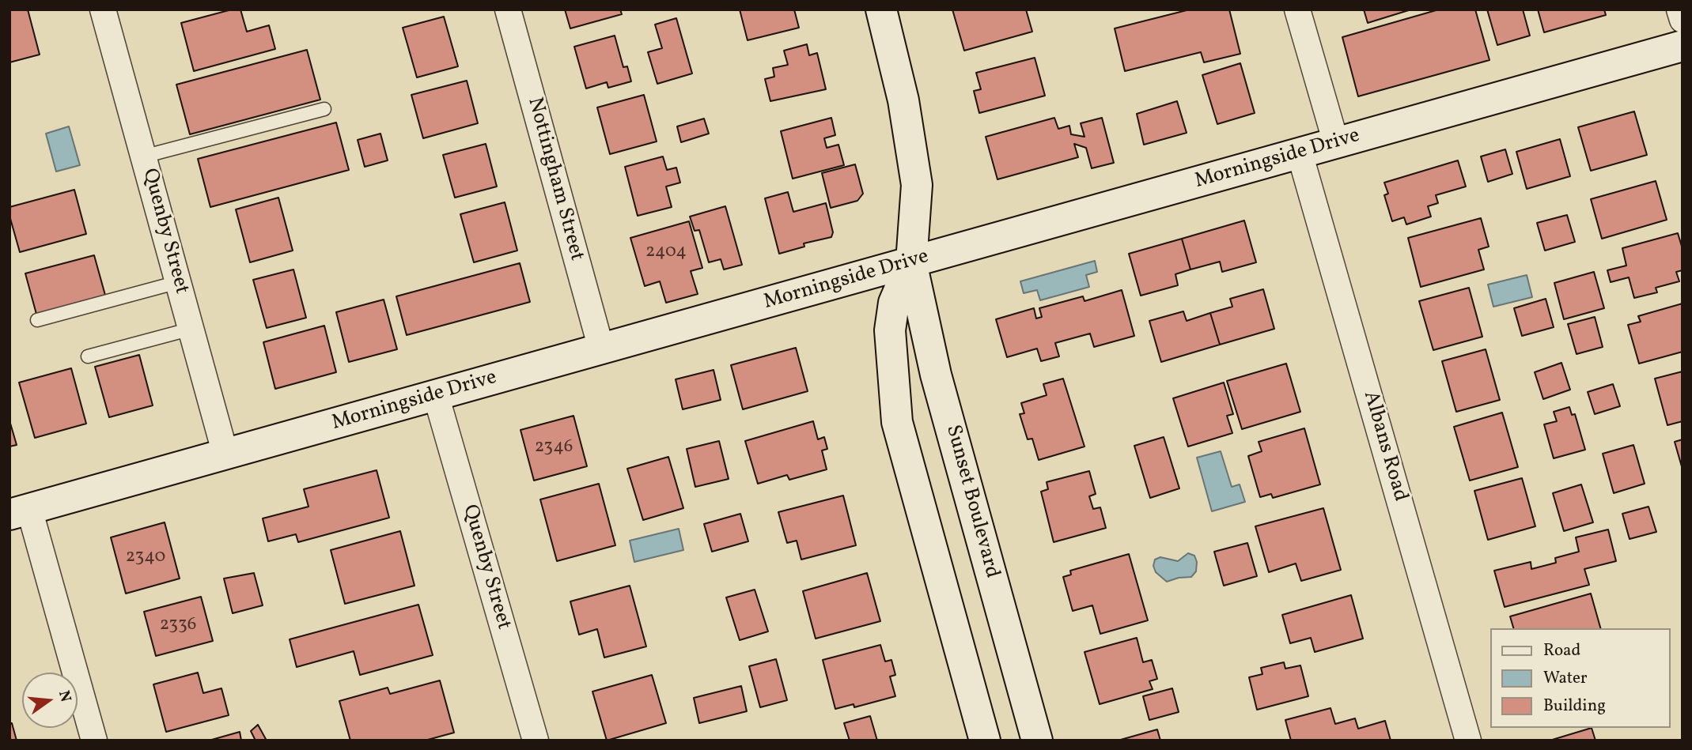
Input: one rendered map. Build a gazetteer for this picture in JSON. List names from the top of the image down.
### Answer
{
  "streets": {
    "street": [
      "Morningside Drive",
      "Nottingham Street",
      "Quenby Street",
      "Albans Road",
      "Sunset Boulevard"
    ]
  },
  "crossings": [
    ["Morningside Drive", "Nottingham Street"],
    ["Morningside Drive", "Quenby Street"],
    ["Morningside Drive", "Albans Road"],
    ["Morningside Drive", "Sunset Boulevard"]
  ],
  "house_numbers": [
    "2404",
    "2346",
    "2340",
    "2336"
  ],
  "legend": ["Road", "Water", "Building"],
  "north": "right"
}
